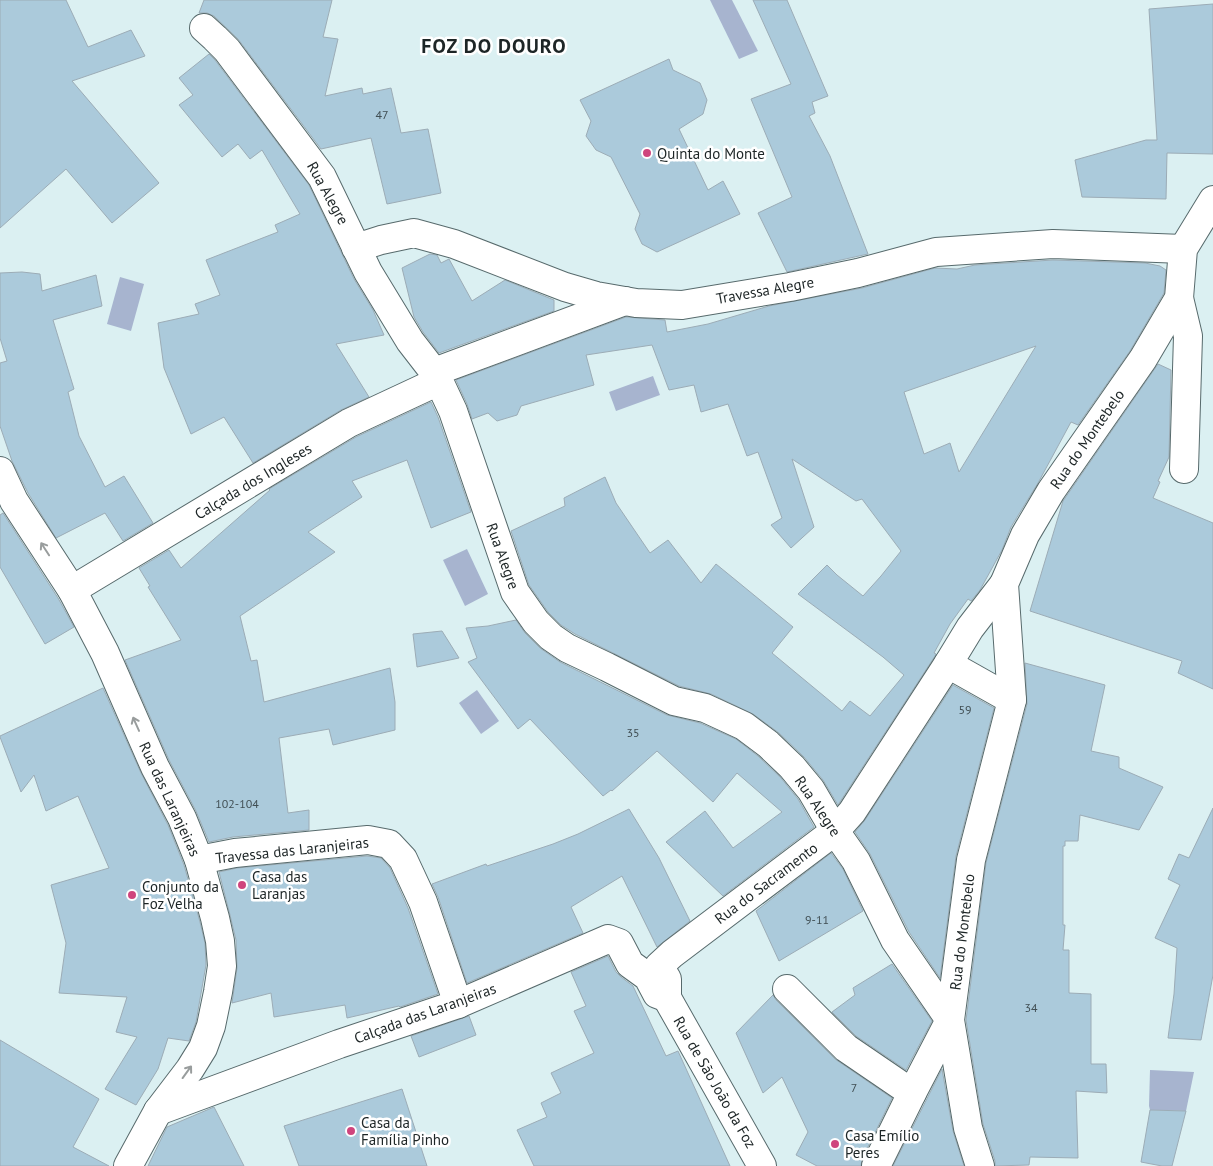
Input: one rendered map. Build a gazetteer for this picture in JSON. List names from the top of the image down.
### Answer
{
  "streets": {
    "street": [
      "Rua Alegre",
      "Travessa Alegre",
      "Rua do Montebelo",
      "Calçada dos Ingleses",
      "Rua das Laranjeiras",
      "Travessa das Laranjeiras",
      "Rua do Sacramento",
      "Calçada das Laranjeiras",
      "Rua de São João da Foz"
    ]
  },
  "crossings": [
    ["Rua Alegre", "Travessa Alegre"],
    ["Rua Alegre", "Rua do Montebelo"],
    ["Rua Alegre", "Calçada dos Ingleses"],
    ["Rua Alegre", "Rua do Sacramento"],
    ["Travessa Alegre", "Rua do Montebelo"],
    ["Travessa Alegre", "Calçada dos Ingleses"],
    ["Rua do Montebelo", "Rua do Sacramento"],
    ["Calçada dos Ingleses", "Rua das Laranjeiras"],
    ["Rua das Laranjeiras", "Travessa das Laranjeiras"],
    ["Rua das Laranjeiras", "Calçada das Laranjeiras"],
    ["Travessa das Laranjeiras", "Calçada das Laranjeiras"],
    ["Rua do Sacramento", "Calçada das Laranjeiras"],
    ["Rua do Sacramento", "Rua de São João da Foz"],
    ["Calçada das Laranjeiras", "Rua de São João da Foz"]
  ],
  "one_way": ["Rua das Laranjeiras"],
  "districts": ["FOZ DO DOURO"],
  "places": [
    "Quinta do Monte",
    "Casa das Laranjas",
    "Conjunto da Foz Velha",
    "Casa da Família Pinho",
    "Casa Emílio Peres"
  ],
  "house_numbers": [
    "47",
    "59",
    "35",
    "102-104",
    "9-11",
    "34",
    "7"
  ]
}
